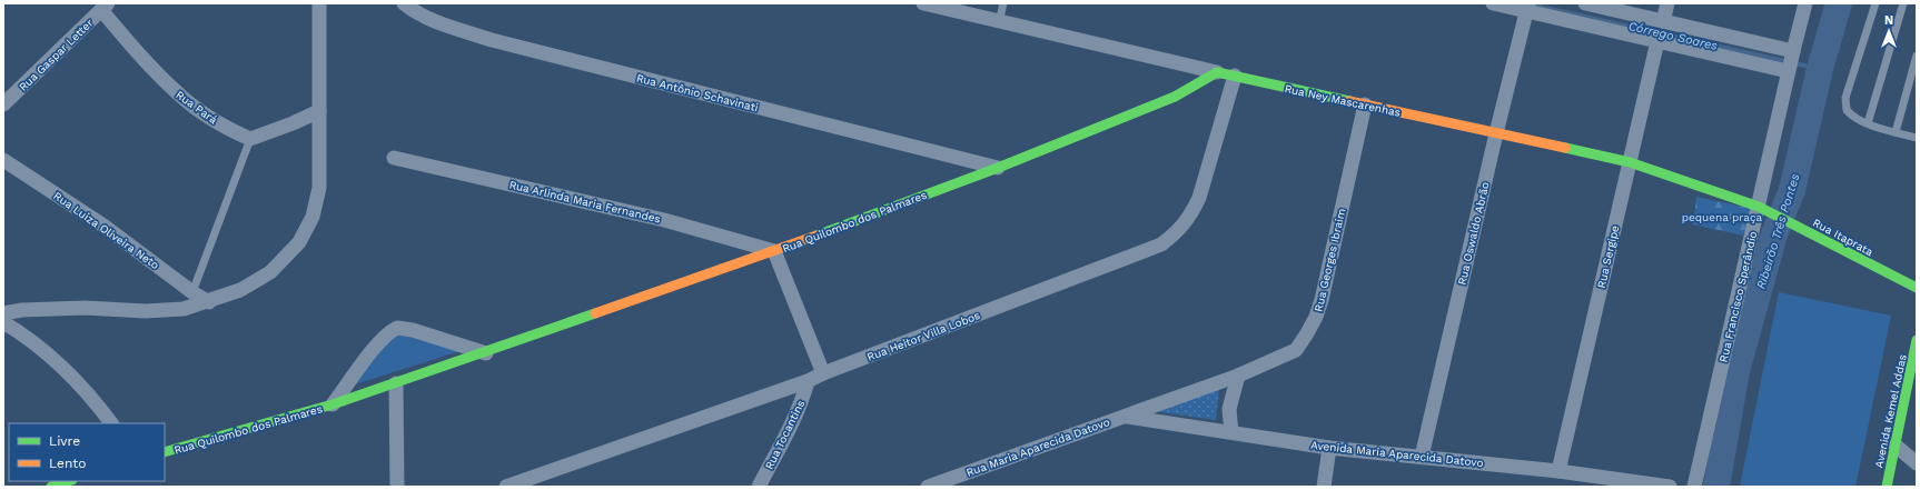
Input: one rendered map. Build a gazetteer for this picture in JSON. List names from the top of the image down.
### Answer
{
  "streets": {
    "street": [
      "Rua Gaspar Letter",
      "Rua Antônio Schavinati",
      "Rua Ney Mascarenhas",
      "Rua Pará",
      "Rua Arlinda Maria Fernandes",
      "Rua Quilombo dos Palmares",
      "Rua Luiza Oliveira Neto",
      "Rua Oswaldo Abrão",
      "Rua Itaprata",
      "Rua Sergipe",
      "Rua Georges Ibraim",
      "Rua Francisco Sperândio",
      "Rua Heitor Villa Lobos",
      "Avenida Kemel Addas",
      "Rua Tocantins",
      "Rua Maria Aparecida Datovo",
      "Avenida Maria Aparecida Datovo"
    ]
  },
  "crossings": [
    ["Rua Gaspar Letter", "Rua Pará"],
    ["Rua Antônio Schavinati", "Rua Quilombo dos Palmares"],
    ["Rua Ney Mascarenhas", "Rua Quilombo dos Palmares"],
    ["Rua Ney Mascarenhas", "Rua Oswaldo Abrão"],
    ["Rua Ney Mascarenhas", "Rua Itaprata"],
    ["Rua Ney Mascarenhas", "Rua Sergipe"],
    ["Rua Ney Mascarenhas", "Rua Georges Ibraim"],
    ["Rua Ney Mascarenhas", "Rua Francisco Sperândio"],
    ["Rua Ney Mascarenhas", "Rua Heitor Villa Lobos"],
    ["Rua Arlinda Maria Fernandes", "Rua Quilombo dos Palmares"],
    ["Rua Oswaldo Abrão", "Avenida Maria Aparecida Datovo"],
    ["Rua Itaprata", "Rua Francisco Sperândio"],
    ["Rua Sergipe", "Avenida Maria Aparecida Datovo"],
    ["Rua Georges Ibraim", "Rua Maria Aparecida Datovo"],
    ["Rua Georges Ibraim", "Avenida Maria Aparecida Datovo"],
    ["Rua Heitor Villa Lobos", "Rua Tocantins"],
    ["Rua Maria Aparecida Datovo", "Avenida Maria Aparecida Datovo"]
  ],
  "water": ["Córrego Soares", "Ribeirão Três Pontes"],
  "parks": ["pequena praça"],
  "legend": ["Livre", "Lento"],
  "north": "top"
}
